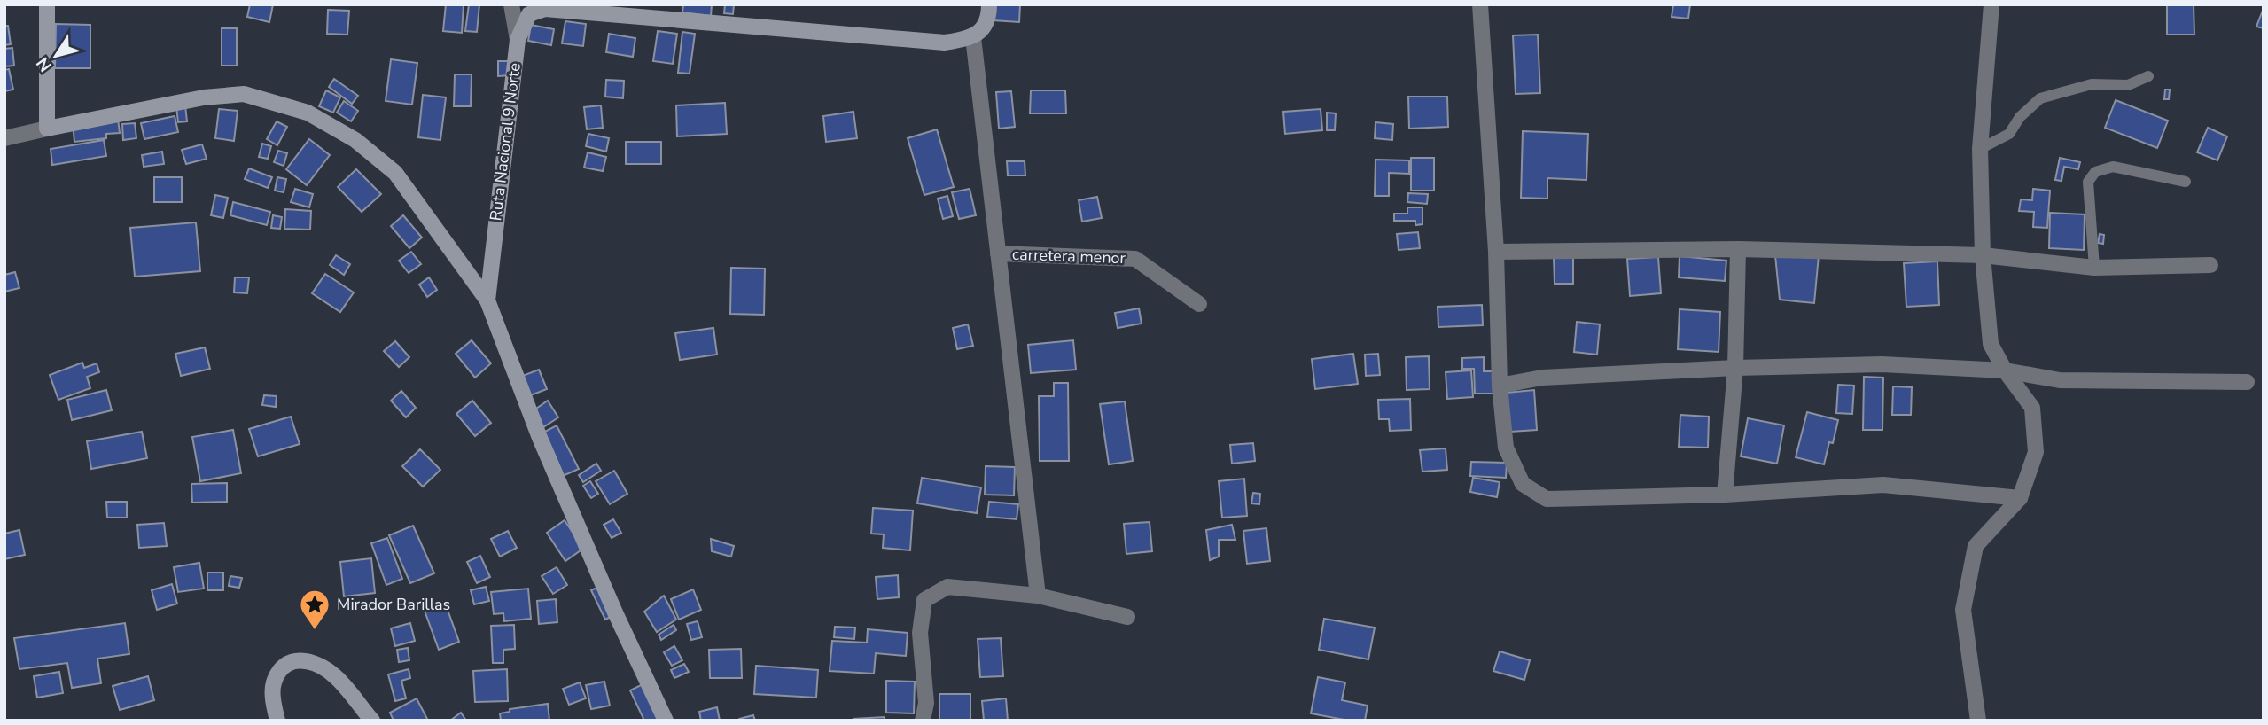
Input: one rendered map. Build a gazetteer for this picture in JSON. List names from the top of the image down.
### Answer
{
  "streets": {
    "street": ["Ruta Nacional 9 Norte", "carretera menor"]
  },
  "places": {
    "place": ["Mirador Barillas"]
  },
  "north": "bottom left"
}
